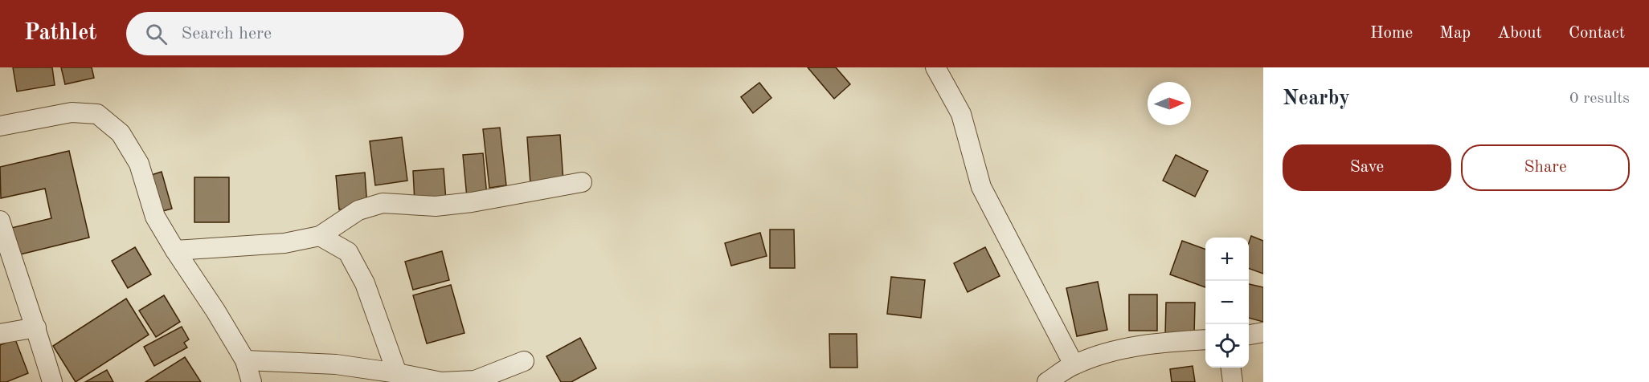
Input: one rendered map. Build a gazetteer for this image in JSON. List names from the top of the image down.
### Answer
{
  "north": "right",
  "page": {
    "header": "Pathlet",
    "search": "Search here",
    "nav": [
      "Home",
      "Map",
      "About",
      "Contact"
    ],
    "heading": ["Nearby", "0 results"],
    "buttons": ["Save", "Share"],
    "map_buttons": ["+", "−"]
  }
}
